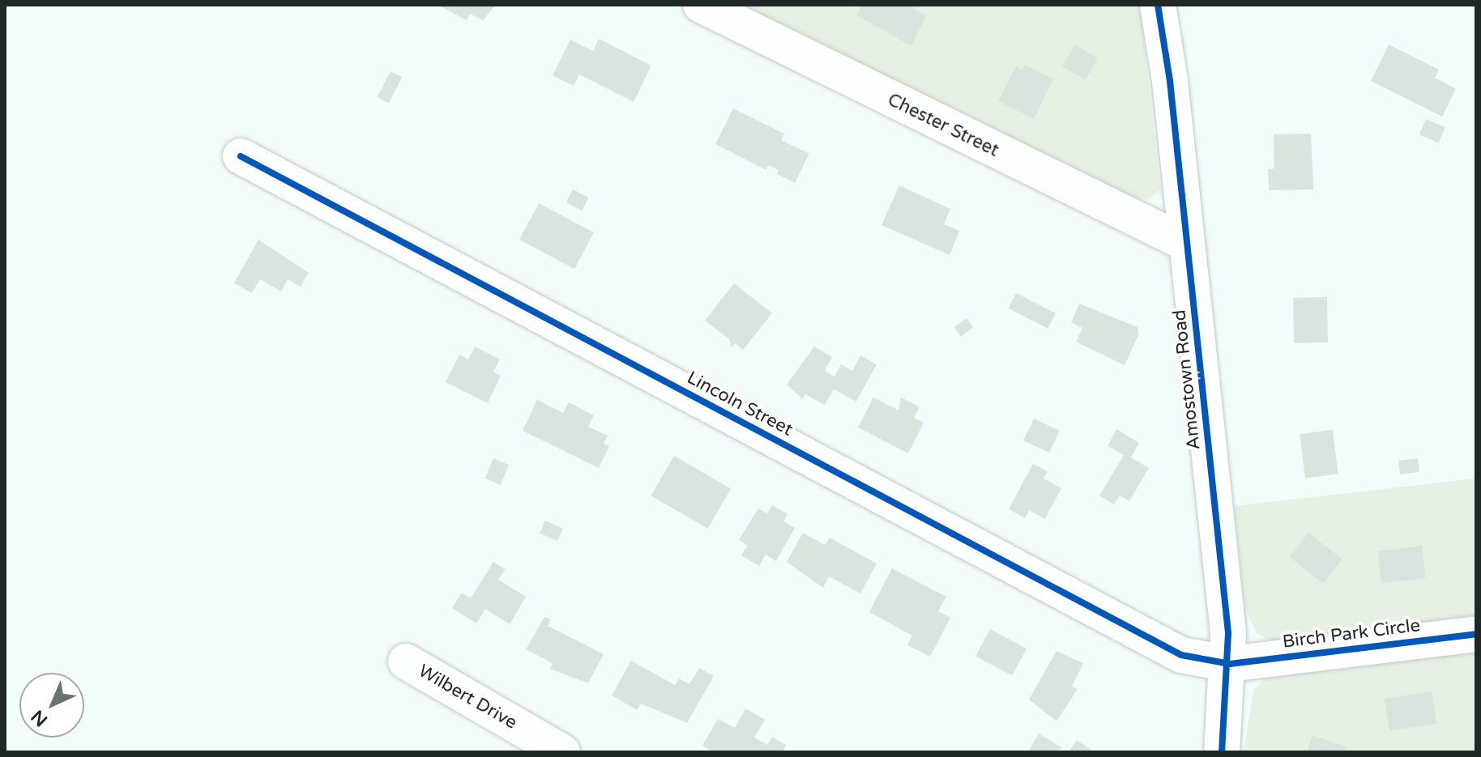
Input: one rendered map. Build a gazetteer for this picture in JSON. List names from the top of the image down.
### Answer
{
  "streets": {
    "street": [
      "Chester Street",
      "Amostown Road",
      "Lincoln Street",
      "Birch Park Circle",
      "Wilbert Drive"
    ]
  },
  "crossings": [
    ["Chester Street", "Amostown Road"],
    ["Amostown Road", "Lincoln Street"],
    ["Amostown Road", "Birch Park Circle"],
    ["Lincoln Street", "Birch Park Circle"]
  ],
  "north": "bottom left"
}
